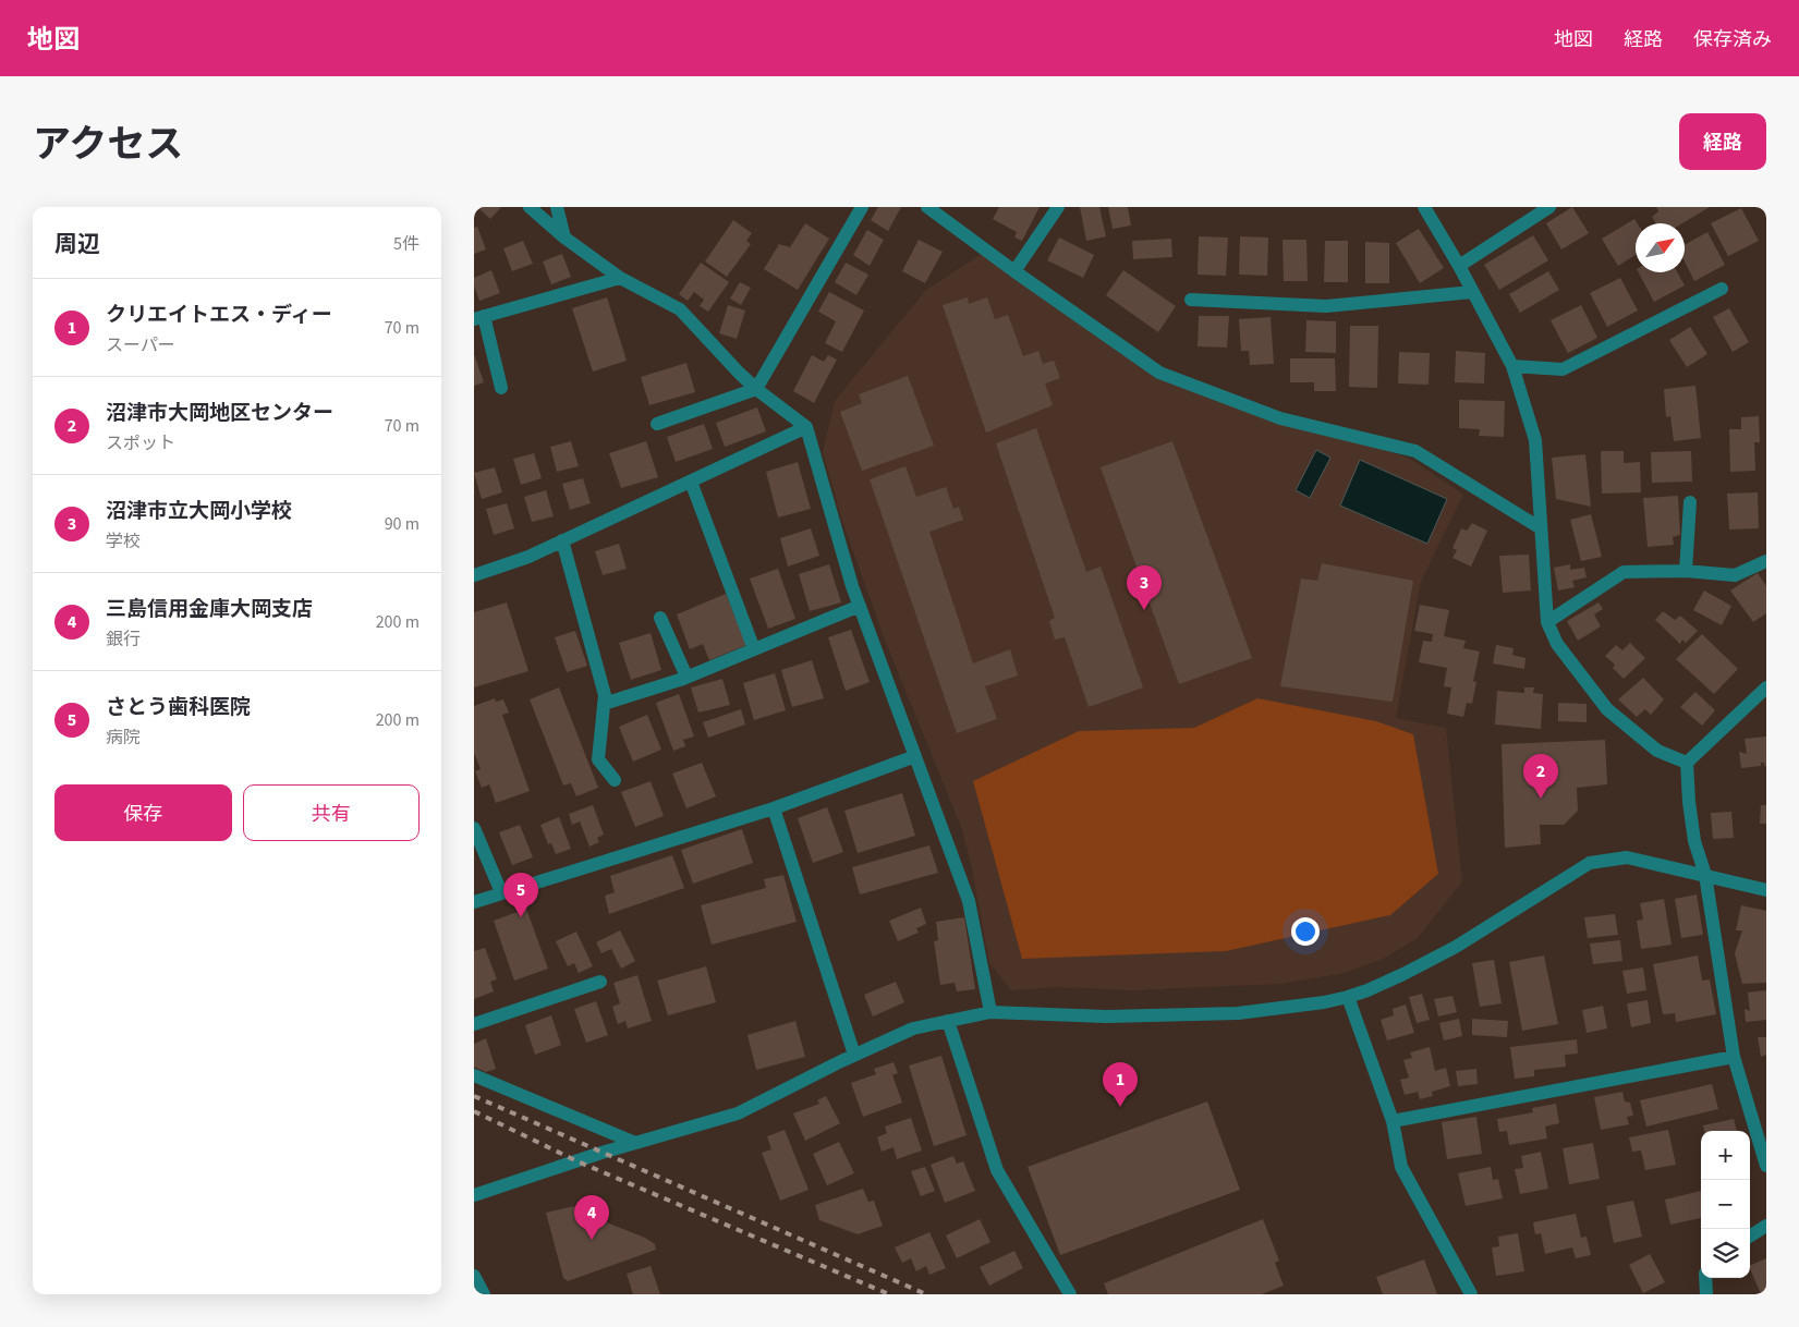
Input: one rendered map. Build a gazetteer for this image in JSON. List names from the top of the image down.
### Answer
{
  "north": "top right",
  "page": {
    "header": "地図",
    "nav": ["地図", "経路", "保存済み"],
    "title": "アクセス",
    "buttons": [
      "経路",
      ["保存", "共有"]
    ],
    "heading": ["周辺", "5件"],
    "list": [
      {
        "mark": "1",
        "name": "クリエイトエス・ディー",
        "note": "スーパー",
        "value": "70 m"
      },
      {
        "mark": "2",
        "name": "沼津市大岡地区センター",
        "note": "スポット",
        "value": "70 m"
      },
      {
        "mark": "3",
        "name": "沼津市立大岡小学校",
        "note": "学校",
        "value": "90 m"
      },
      {
        "mark": "4",
        "name": "三島信用金庫大岡支店",
        "note": "銀行",
        "value": "200 m"
      },
      {
        "mark": "5",
        "name": "さとう歯科医院",
        "note": "病院",
        "value": "200 m"
      }
    ],
    "pins": [
      "3",
      "2",
      "5",
      "1",
      "4"
    ],
    "map_buttons": ["+", "−"]
  }
}
